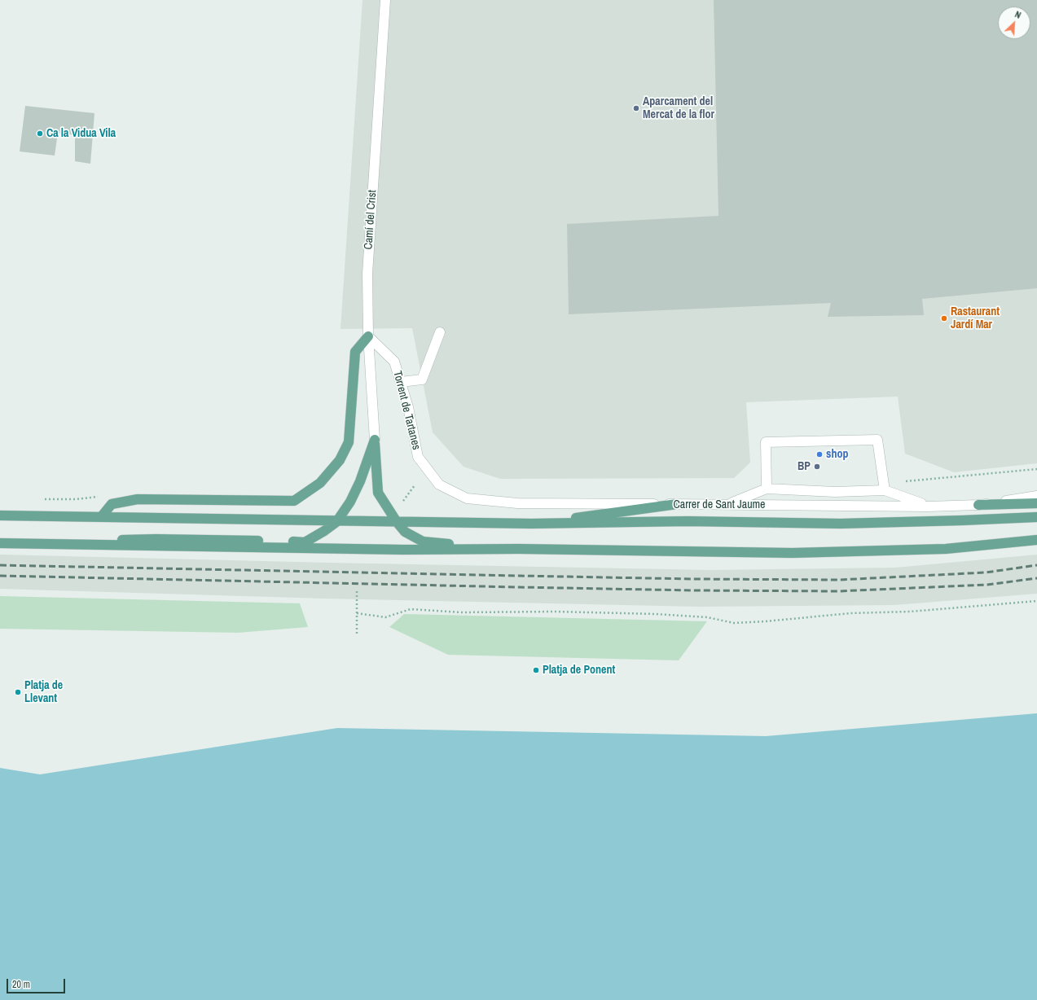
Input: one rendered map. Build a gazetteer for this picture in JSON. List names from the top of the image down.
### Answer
{
  "streets": {
    "street": ["Camí del Crist", "Torrent de Tartanes", "Carrer de Sant Jaume"]
  },
  "crossings": [
    ["Camí del Crist", "Torrent de Tartanes"],
    ["Torrent de Tartanes", "Carrer de Sant Jaume"]
  ],
  "places": [
    "Aparcament del Mercat de la flor",
    "Ca la Vidua Vila",
    "Rastaurant Jardí Mar",
    "shop",
    "BP",
    "Platja de Ponent",
    "Platja de Llevant"
  ],
  "scale_bar": "20 m",
  "north": "top right"
}
